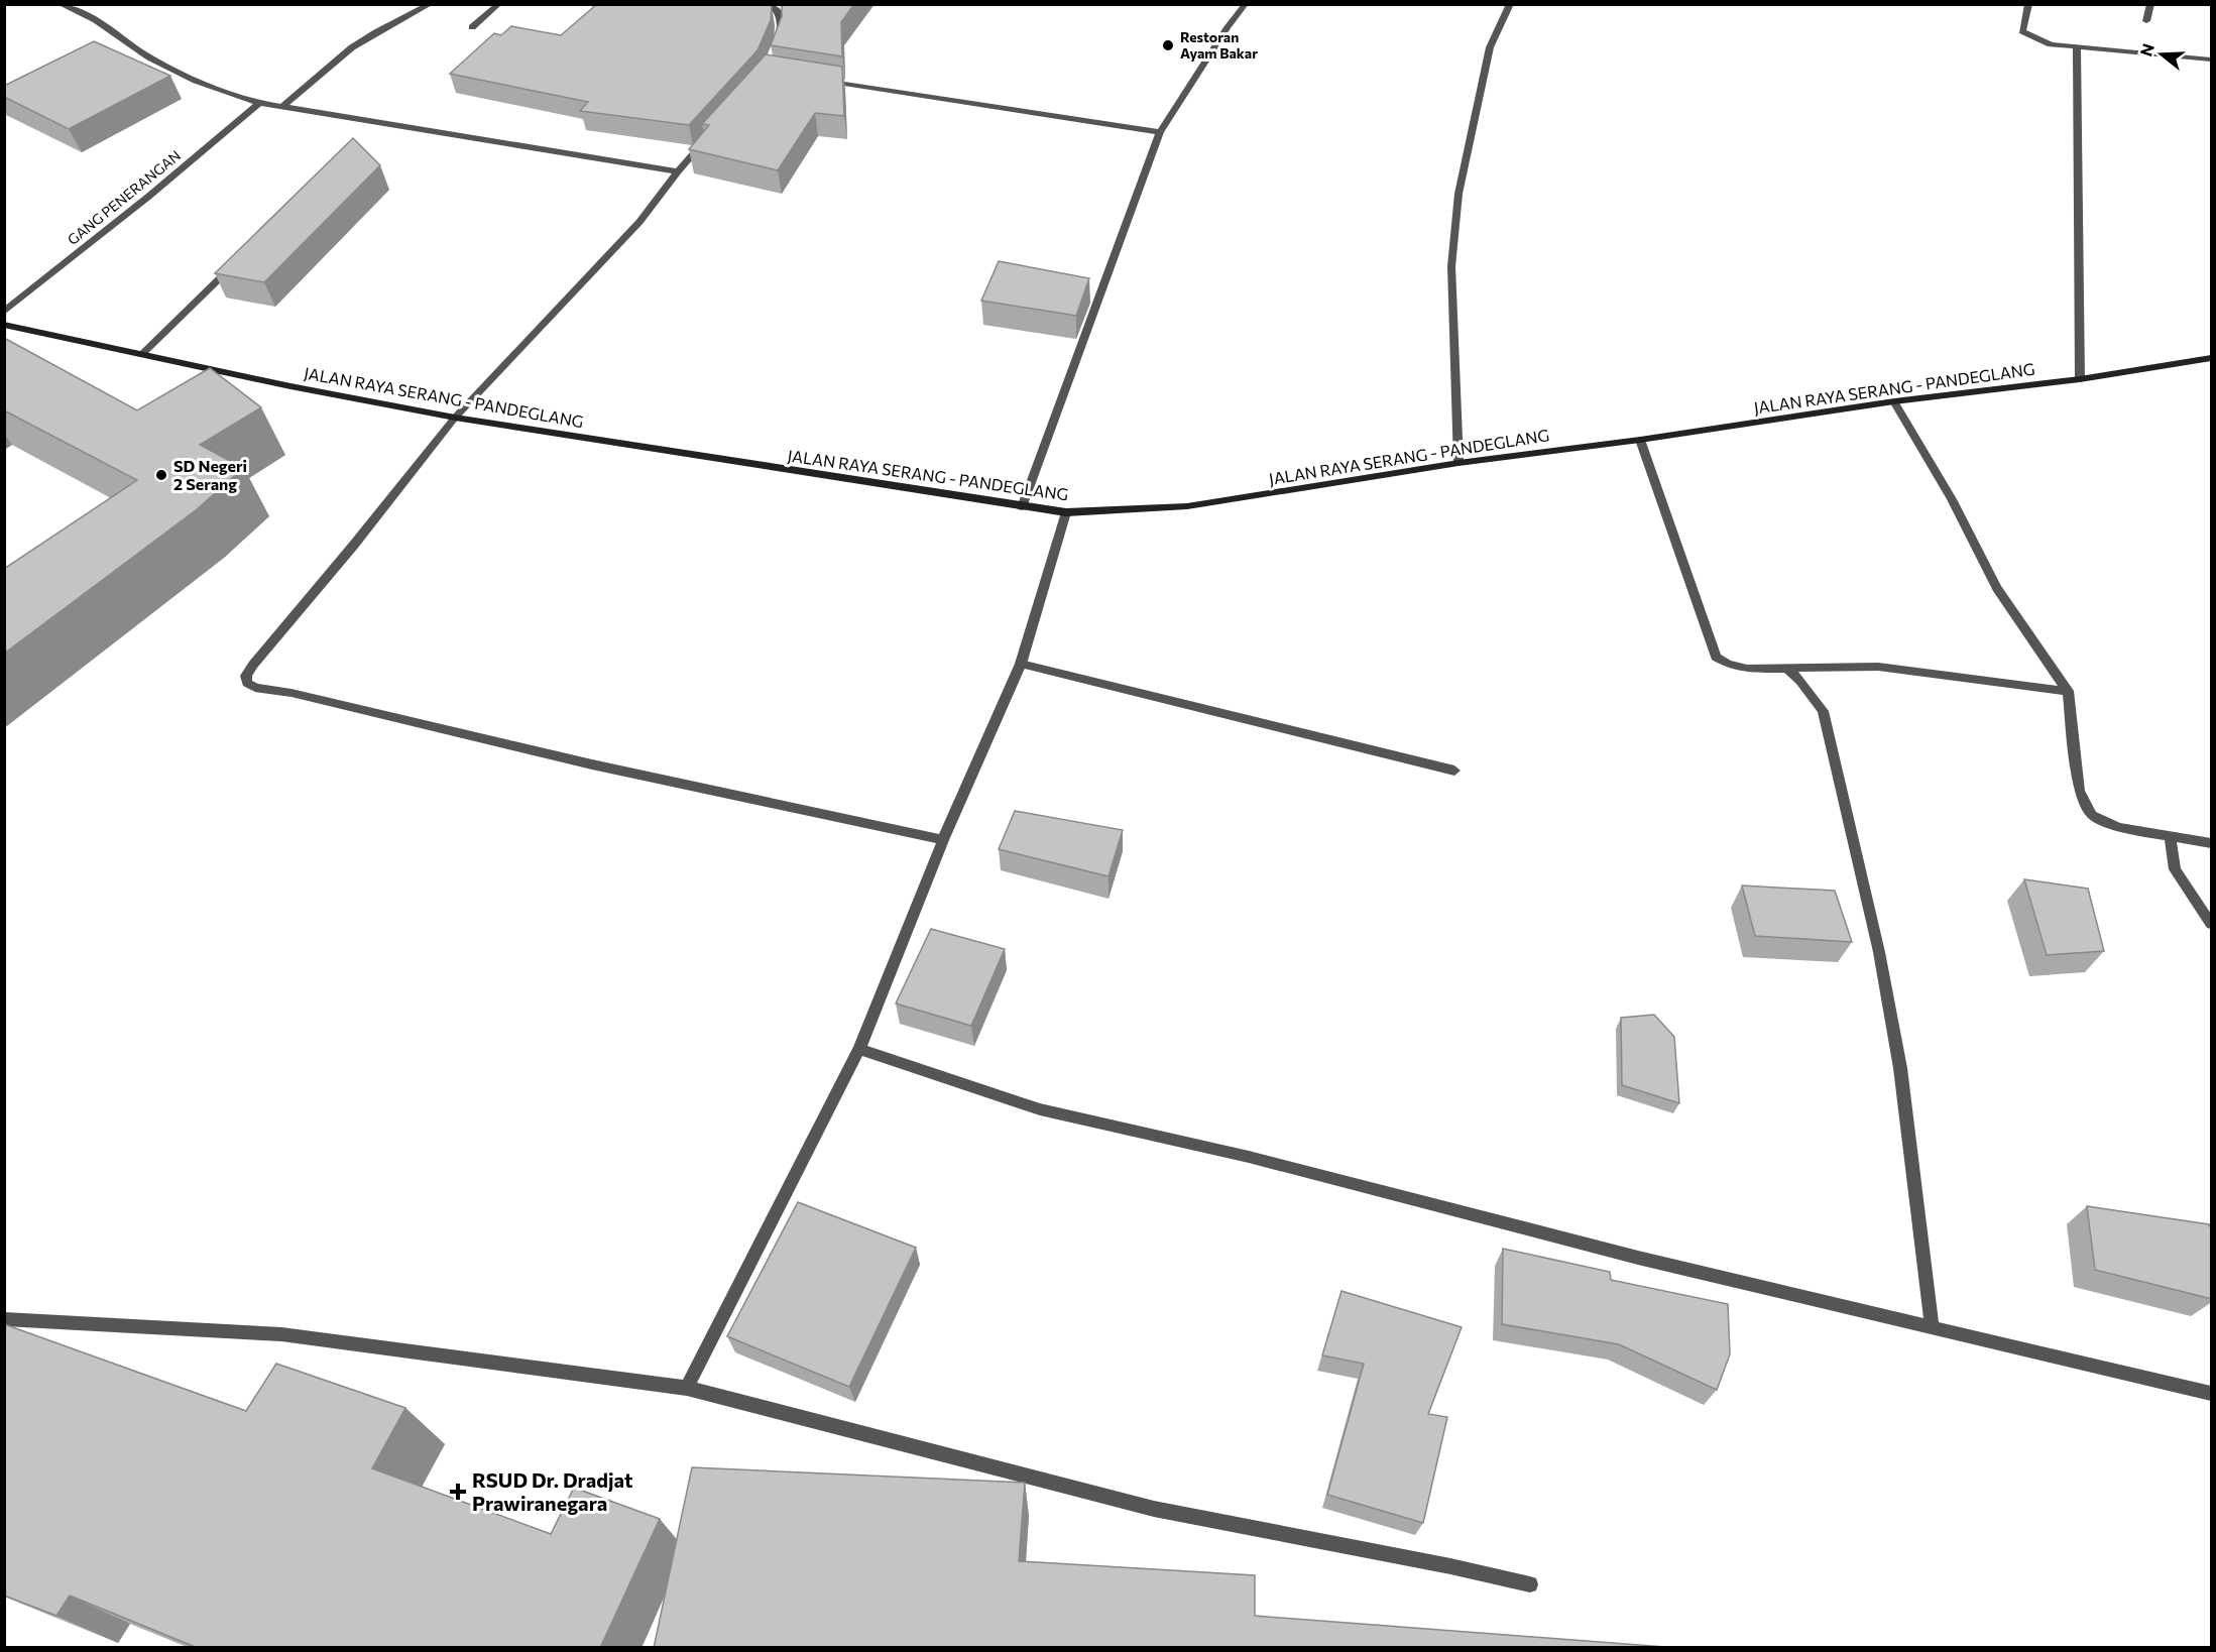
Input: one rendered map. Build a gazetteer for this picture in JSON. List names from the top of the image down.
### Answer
{
  "streets": {
    "main road": ["JALAN RAYA SERANG - PANDEGLANG"],
    "street": ["GANG PENERANGAN"]
  },
  "places": {
    "other": ["Restoran Ayam Bakar", "SD Negeri 2 Serang"],
    "health": ["RSUD Dr. Dradjat Prawiranegara"]
  },
  "north": "left"
}
